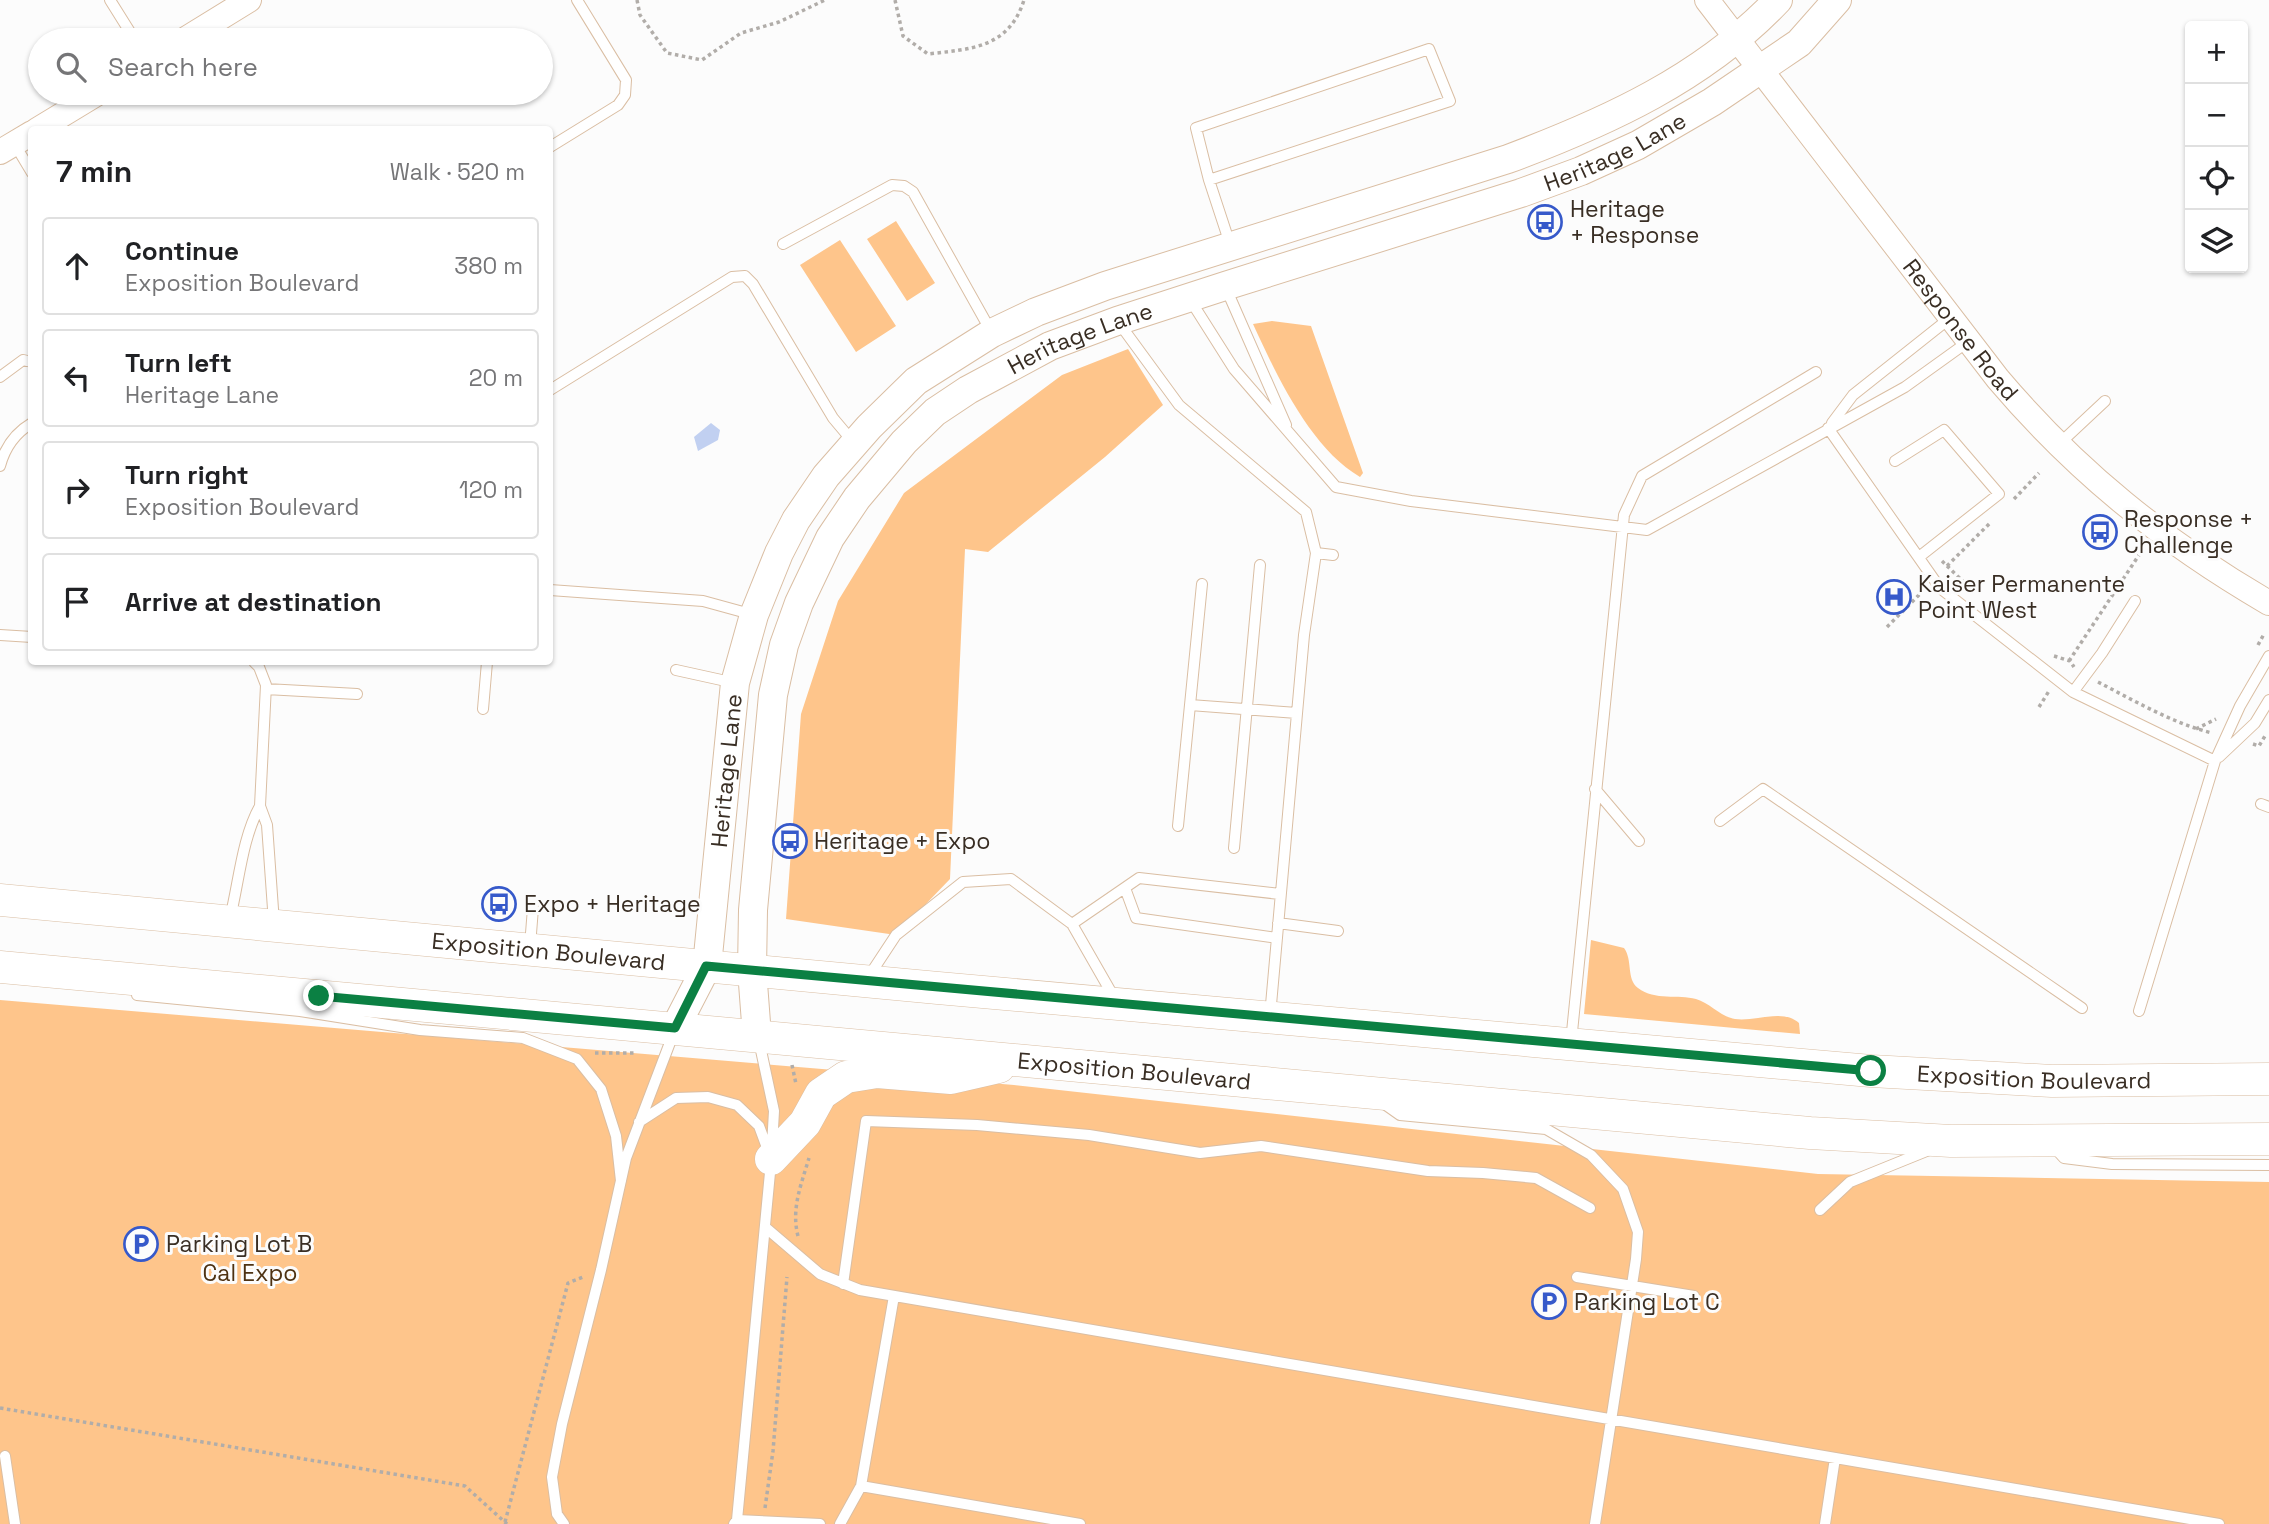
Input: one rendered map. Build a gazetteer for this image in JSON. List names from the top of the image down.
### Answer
{
  "streets": {
    "main road": ["Heritage Lane", "Exposition Boulevard"],
    "street": ["Response Road"]
  },
  "crossings": [
    ["Heritage Lane", "Response Road"],
    ["Heritage Lane", "Exposition Boulevard"]
  ],
  "parks": ["Cal Expo"],
  "places": {
    "bus stop": [
      "Heritage + Response",
      "Response + Challenge",
      "Heritage + Expo",
      "Expo + Heritage"
    ],
    "hospital": ["Kaiser Permanente Point West"],
    "parking": ["Parking Lot B", "Parking Lot C"]
  },
  "page": {
    "map_buttons": ["+", "−"],
    "search": "Search here",
    "heading": ["7 min", "Walk · 520 m"],
    "list": [
      ["Continue", "Exposition Boulevard", "380 m"],
      ["Turn left", "Heritage Lane", "20 m"],
      ["Turn right", "Exposition Boulevard", "120 m"],
      "Arrive at destination"
    ]
  }
}
